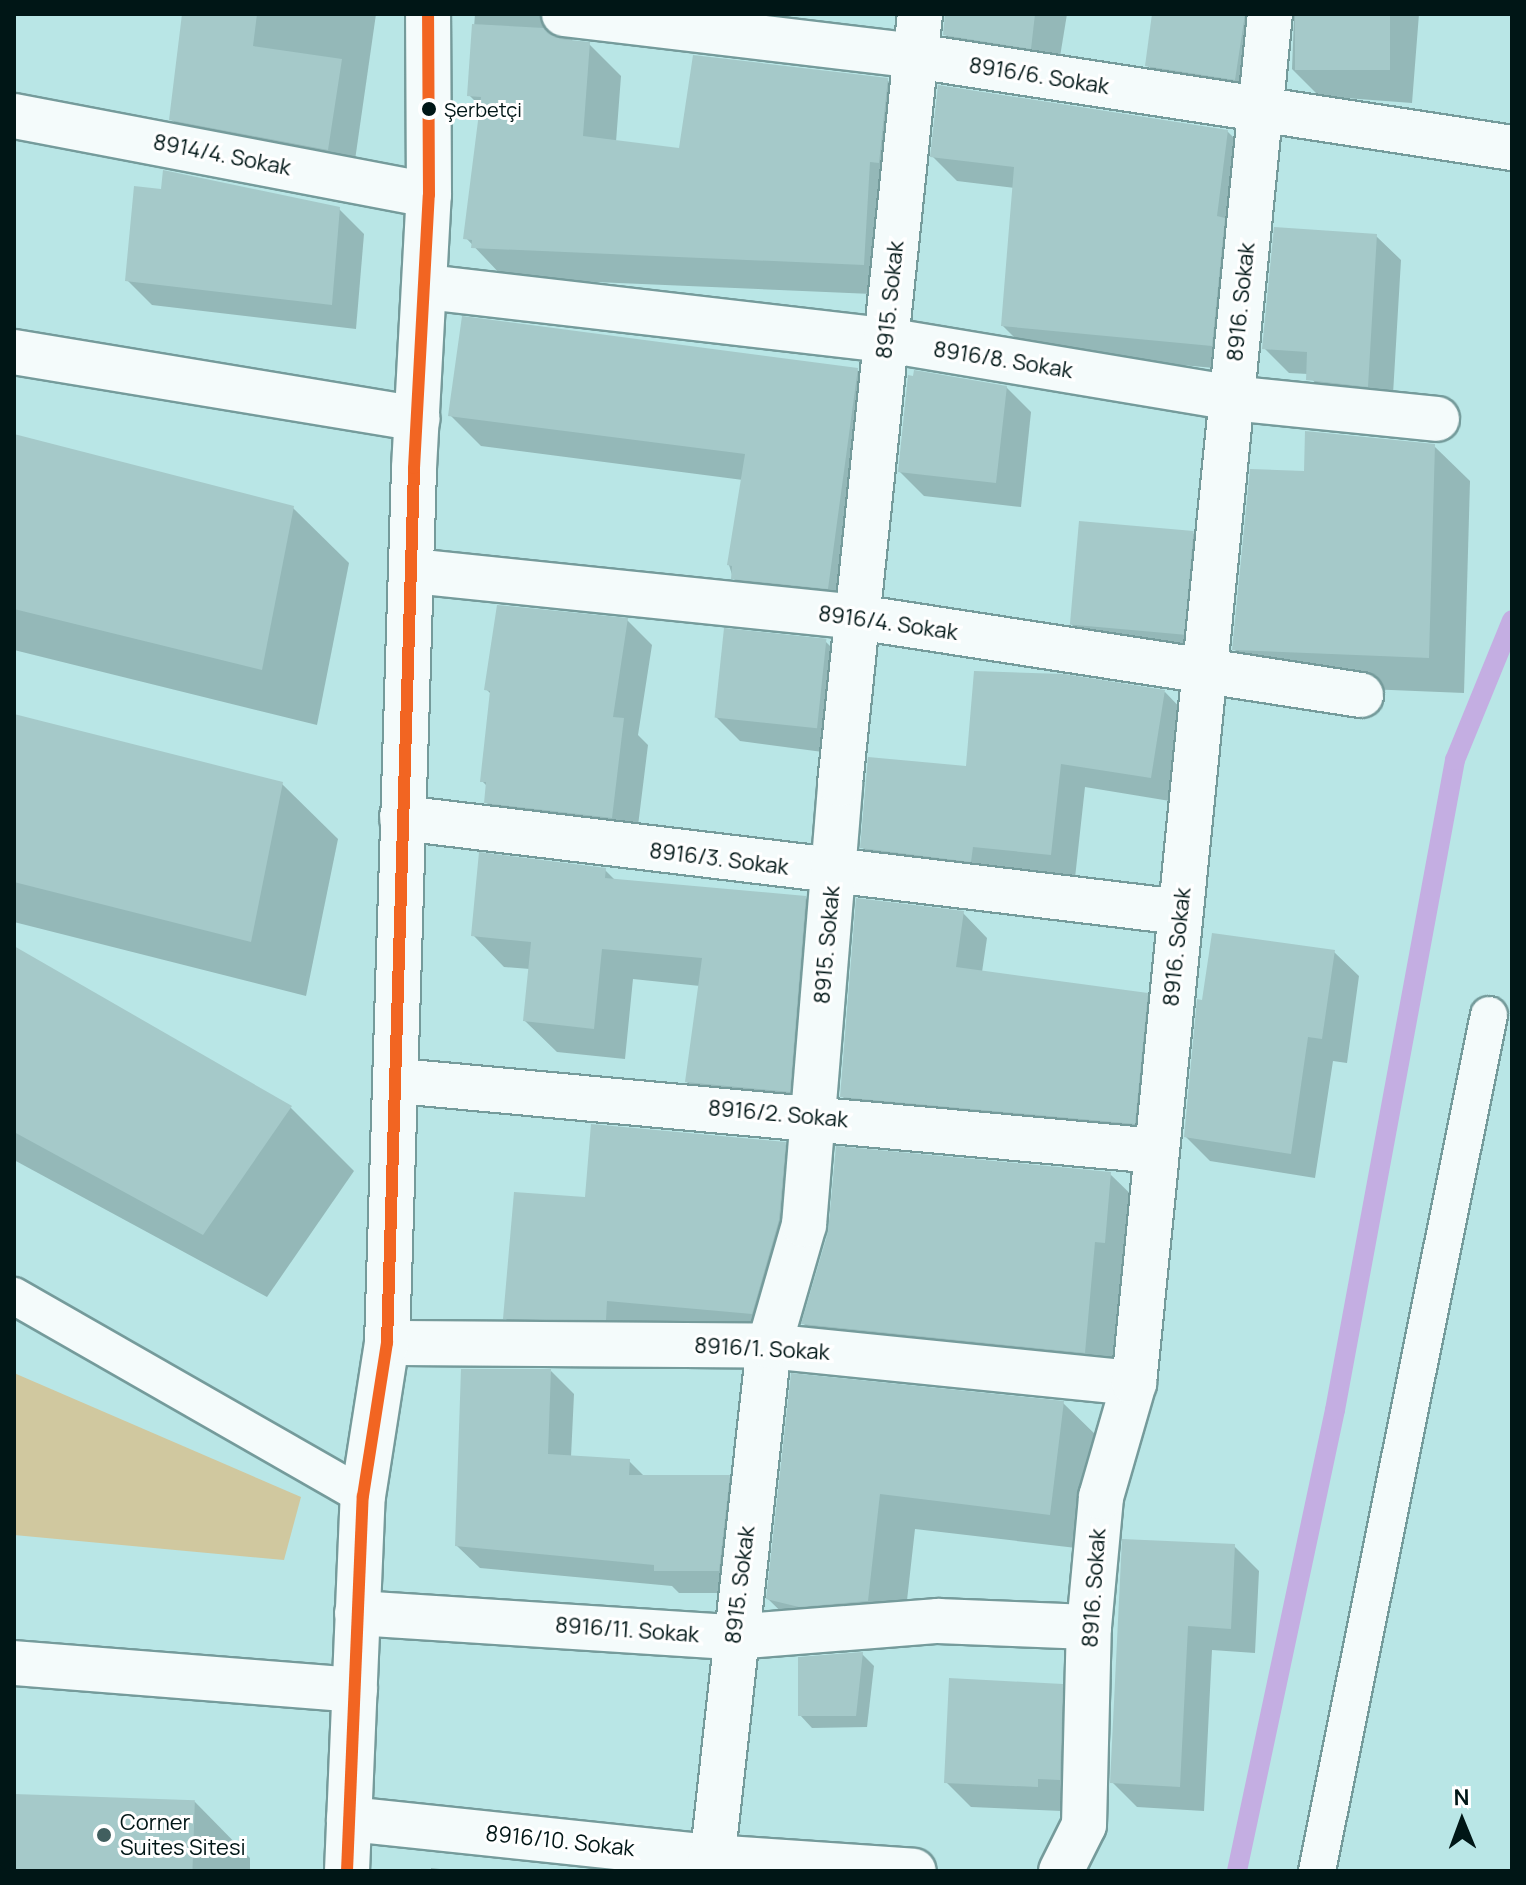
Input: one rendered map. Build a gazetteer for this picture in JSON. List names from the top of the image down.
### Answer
{
  "streets": {
    "street": [
      "8916/6. Sokak",
      "8914/4. Sokak",
      "8915. Sokak",
      "8916. Sokak",
      "8916/8. Sokak",
      "8916/4. Sokak",
      "8916/3. Sokak",
      "8916/2. Sokak",
      "8916/1. Sokak",
      "8916/11. Sokak",
      "8916/10. Sokak"
    ]
  },
  "crossings": [
    ["8916/6. Sokak", "8915. Sokak"],
    ["8916/6. Sokak", "8916. Sokak"],
    ["8915. Sokak", "8916/8. Sokak"],
    ["8915. Sokak", "8916/4. Sokak"],
    ["8915. Sokak", "8916/3. Sokak"],
    ["8915. Sokak", "8916/2. Sokak"],
    ["8915. Sokak", "8916/1. Sokak"],
    ["8915. Sokak", "8916/11. Sokak"],
    ["8915. Sokak", "8916/10. Sokak"],
    ["8916. Sokak", "8916/8. Sokak"],
    ["8916. Sokak", "8916/4. Sokak"],
    ["8916. Sokak", "8916/3. Sokak"],
    ["8916. Sokak", "8916/2. Sokak"],
    ["8916. Sokak", "8916/1. Sokak"],
    ["8916. Sokak", "8916/11. Sokak"]
  ],
  "places": ["Şerbetçi", "Corner Suites Sitesi"],
  "north": "top"
}
